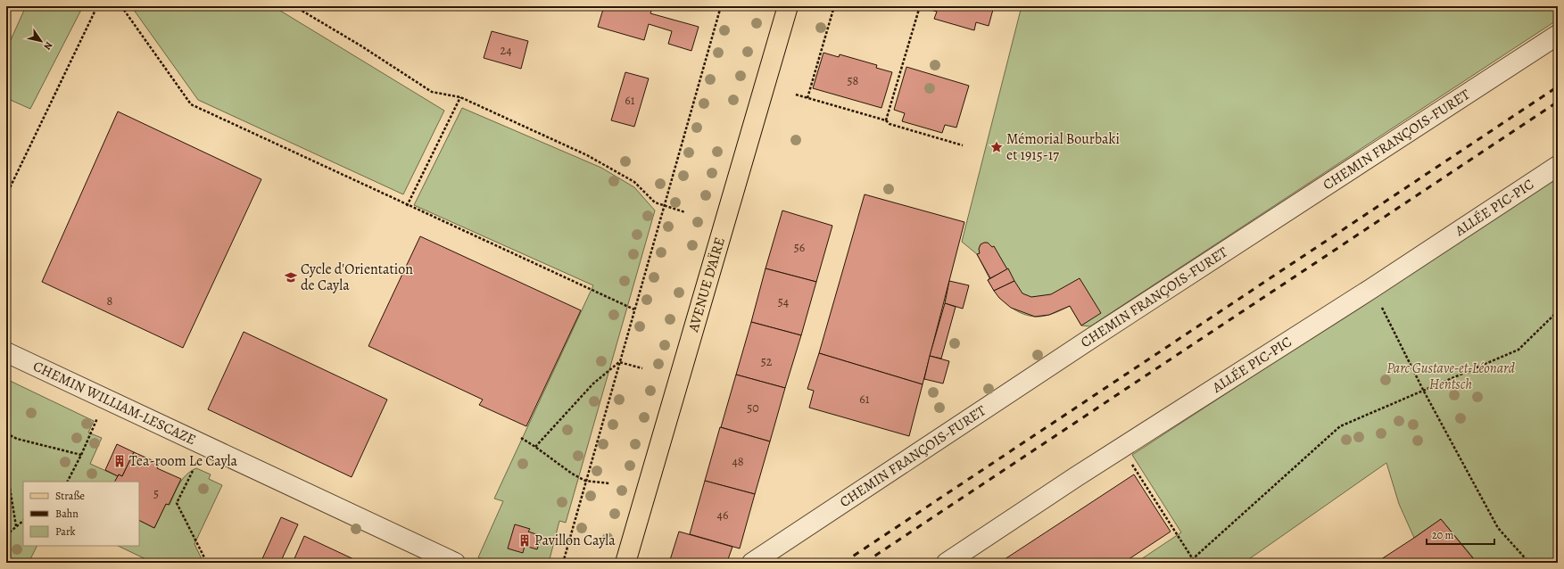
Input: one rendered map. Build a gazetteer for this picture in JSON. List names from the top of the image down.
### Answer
{
  "streets": {
    "main road": ["AVENUE D'AÏRE"],
    "street": ["CHEMIN FRANÇOIS-FURET", "ALLÉE PIC-PIC", "CHEMIN WILLIAM-LESCAZE"]
  },
  "parks": ["Parc Gustave-et-Léonard Hentsch"],
  "places": {
    "place": ["Mémorial Bourbaki et 1915-17"],
    "school or university": ["Cycle d'Orientation de Cayla"],
    "building": ["Tea-room Le Cayla", "Pavillon Cayla"]
  },
  "house_numbers": [
    "24",
    "58",
    "61",
    "56",
    "8",
    "54",
    "52",
    "61",
    "50",
    "48",
    "5",
    "46"
  ],
  "legend": ["Straße", "Bahn", "Park"],
  "scale_bar": "20 m",
  "north": "bottom right"
}
